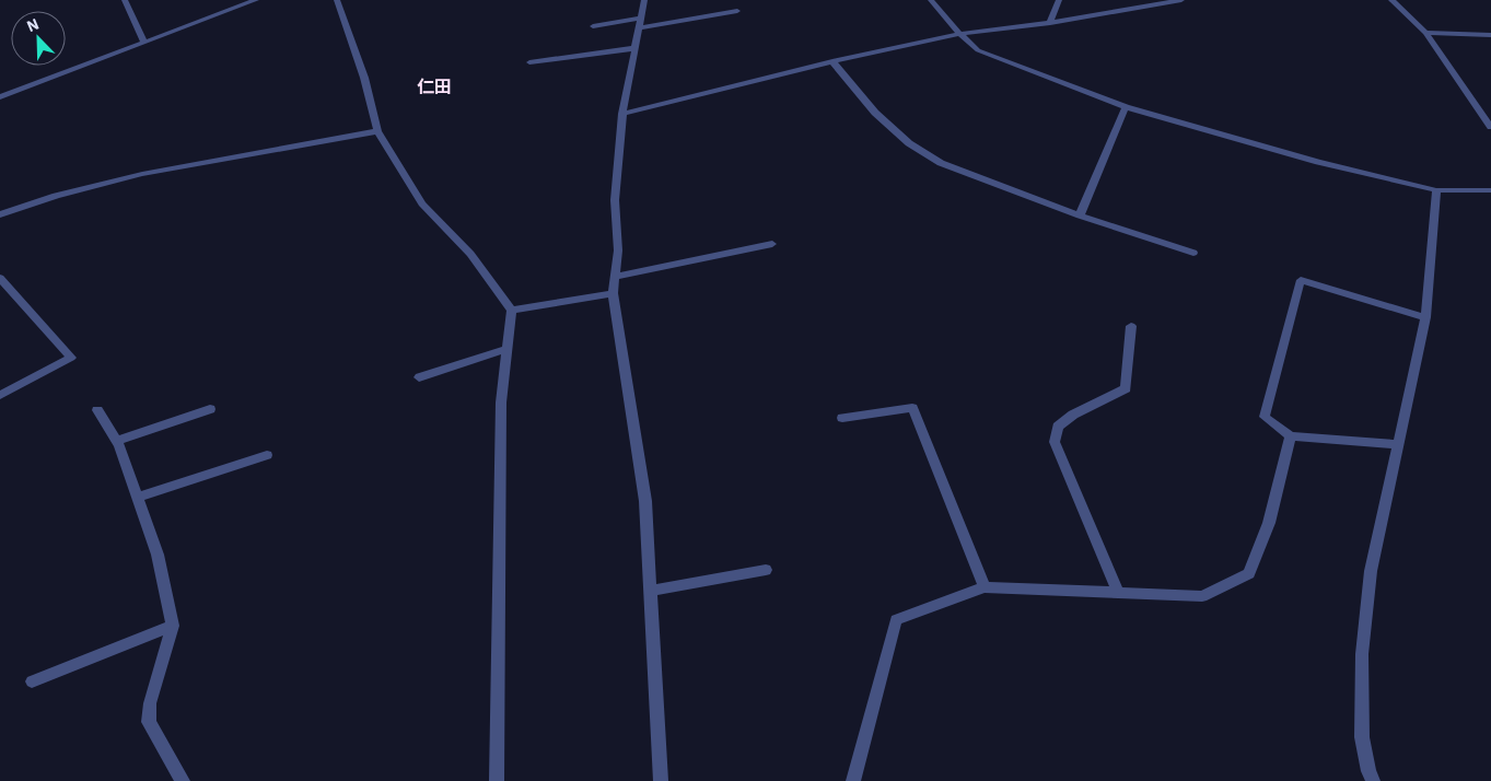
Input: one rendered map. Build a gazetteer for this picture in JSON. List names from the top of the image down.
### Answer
{
  "districts": ["仁田"],
  "north": "top left"
}
